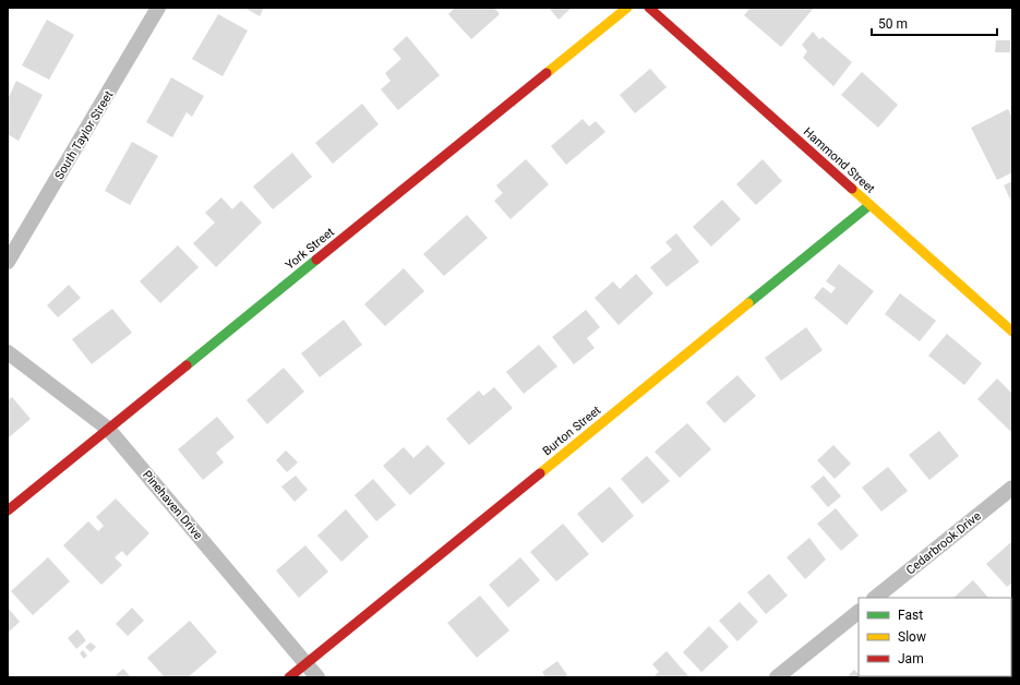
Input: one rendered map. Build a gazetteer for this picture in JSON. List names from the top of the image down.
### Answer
{
  "streets": {
    "street": [
      "South Taylor Street",
      "Hammond Street",
      "York Street",
      "Burton Street",
      "Pinehaven Drive",
      "Cedarbrook Drive"
    ]
  },
  "crossings": [
    ["Hammond Street", "Burton Street"],
    ["York Street", "Pinehaven Drive"],
    ["Burton Street", "Pinehaven Drive"]
  ],
  "legend": ["Fast", "Slow", "Jam"],
  "scale_bar": "50 m"
}
